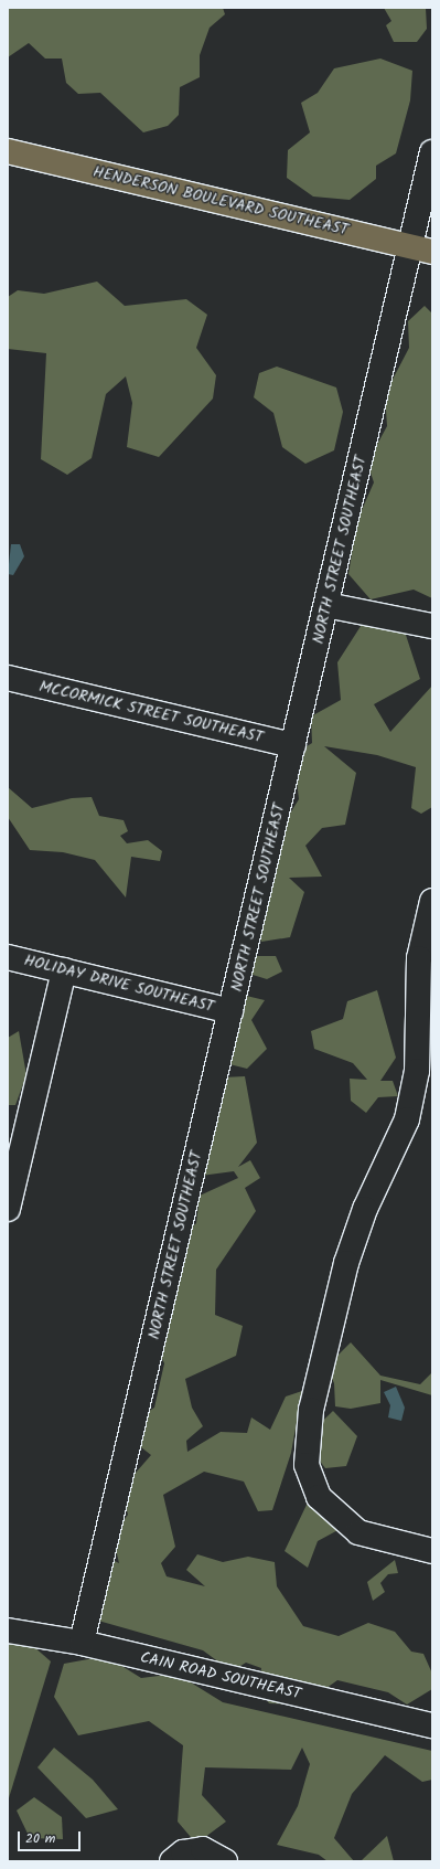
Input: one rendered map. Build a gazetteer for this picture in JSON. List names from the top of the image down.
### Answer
{
  "streets": {
    "main road": ["HENDERSON BOULEVARD SOUTHEAST"],
    "street": [
      "NORTH STREET SOUTHEAST",
      "MCCORMICK STREET SOUTHEAST",
      "HOLIDAY DRIVE SOUTHEAST",
      "CAIN ROAD SOUTHEAST"
    ]
  },
  "crossings": [
    ["HENDERSON BOULEVARD SOUTHEAST", "NORTH STREET SOUTHEAST"],
    ["NORTH STREET SOUTHEAST", "MCCORMICK STREET SOUTHEAST"],
    ["NORTH STREET SOUTHEAST", "HOLIDAY DRIVE SOUTHEAST"],
    ["NORTH STREET SOUTHEAST", "CAIN ROAD SOUTHEAST"]
  ],
  "scale_bar": "20 m"
}
